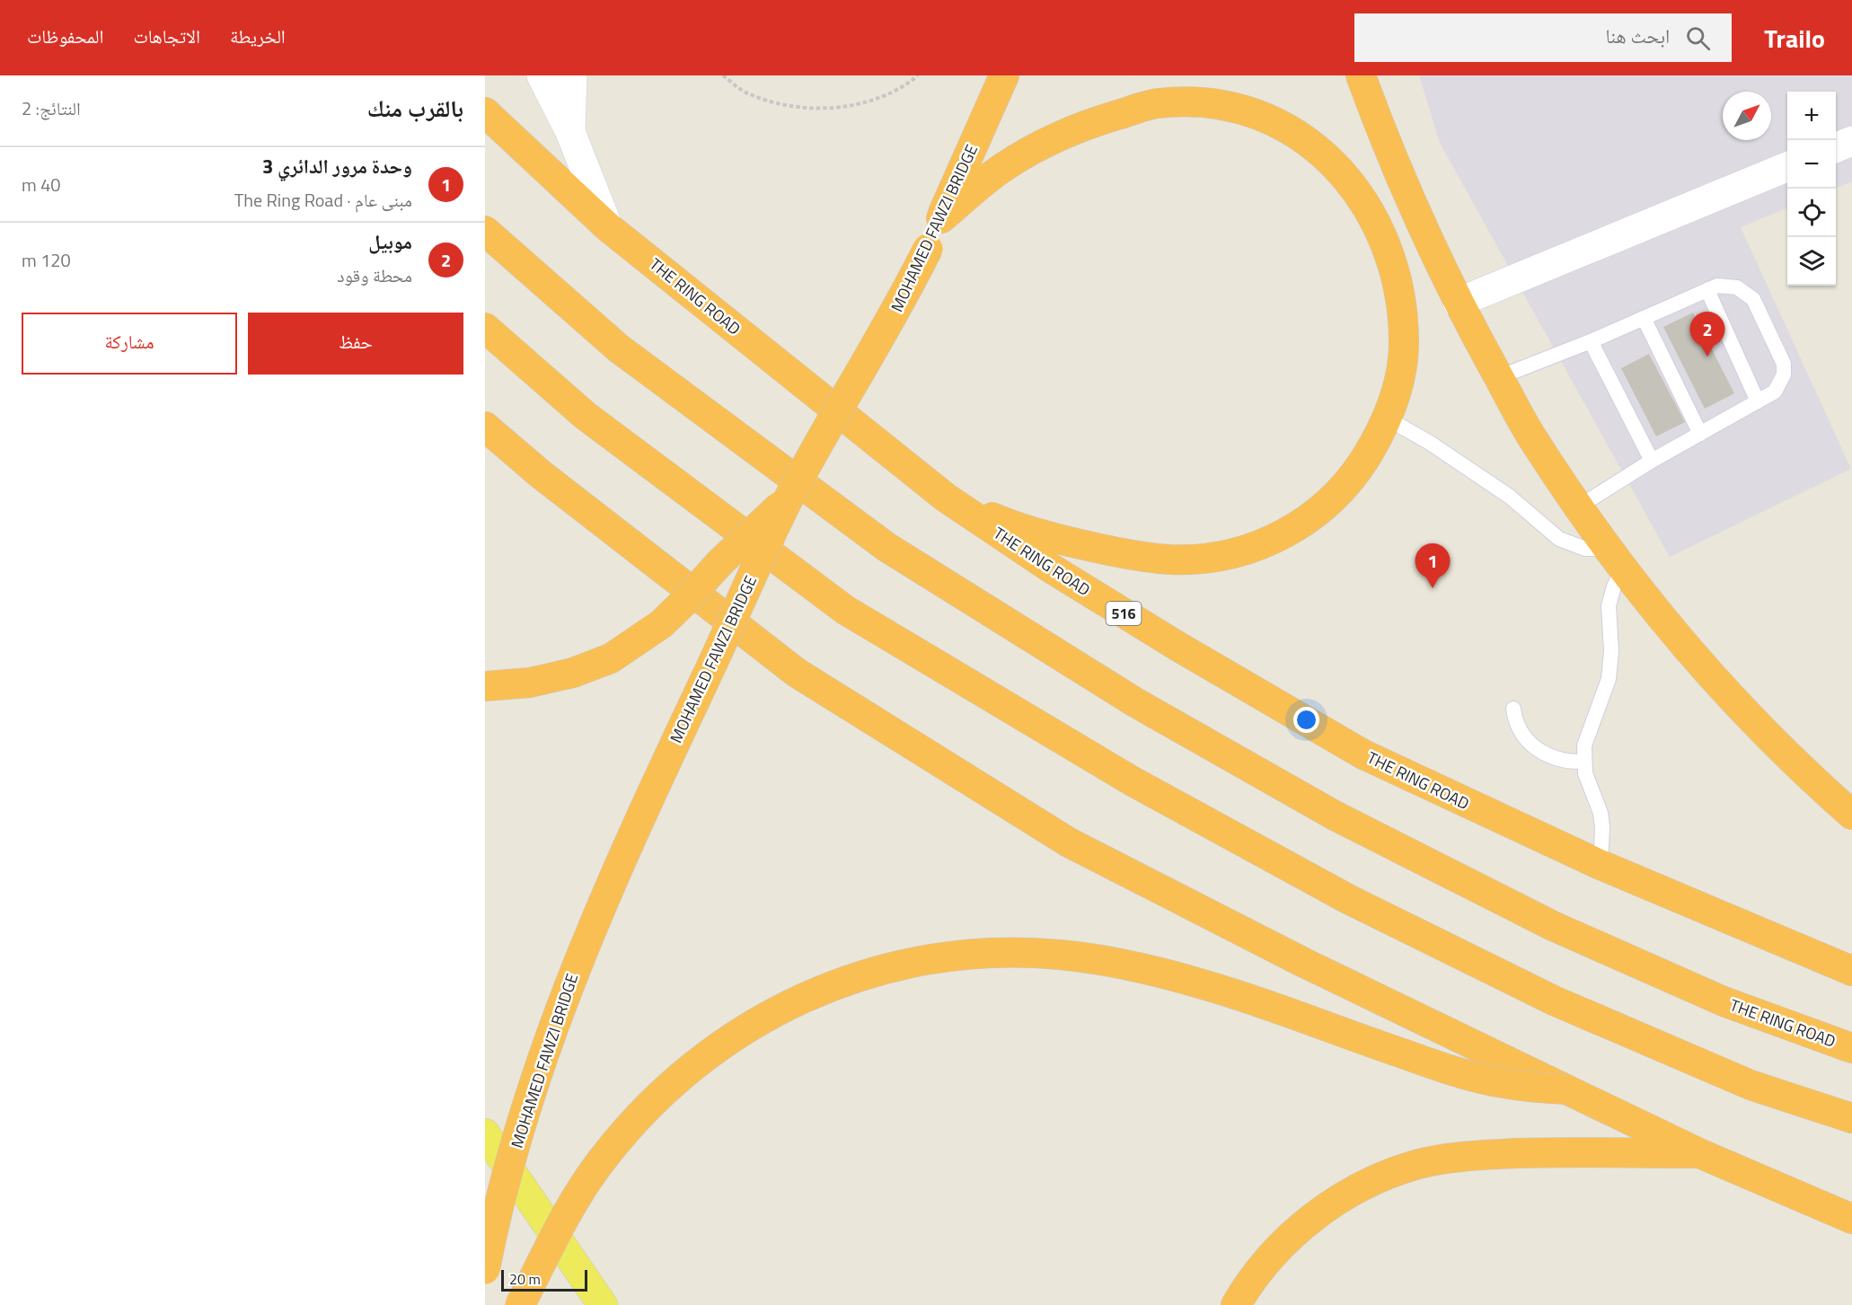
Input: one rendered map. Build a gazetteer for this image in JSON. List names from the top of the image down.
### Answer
{
  "streets": {
    "highway": ["MOHAMED FAWZI BRIDGE", "THE RING ROAD", "516"]
  },
  "scale_bar": "20 m",
  "north": "top right",
  "page": {
    "header": "Trailo",
    "search": "ابحث هنا",
    "nav": ["الخريطة", "الاتجاهات", "المحفوظات"],
    "heading": ["بالقرب منك", "النتائج: 2"],
    "map_buttons": ["+", "−"],
    "list": [
      {
        "mark": "1",
        "name": "وحدة مرور الدائري 3",
        "note": "مبنى عام · The Ring Road",
        "value": "40 m"
      },
      {
        "mark": "2",
        "name": "موبيل",
        "note": "محطة وقود",
        "value": "120 m"
      }
    ],
    "buttons": ["حفظ", "مشاركة"],
    "pins": ["2", "1"],
    "scale": "20 m"
  }
}
